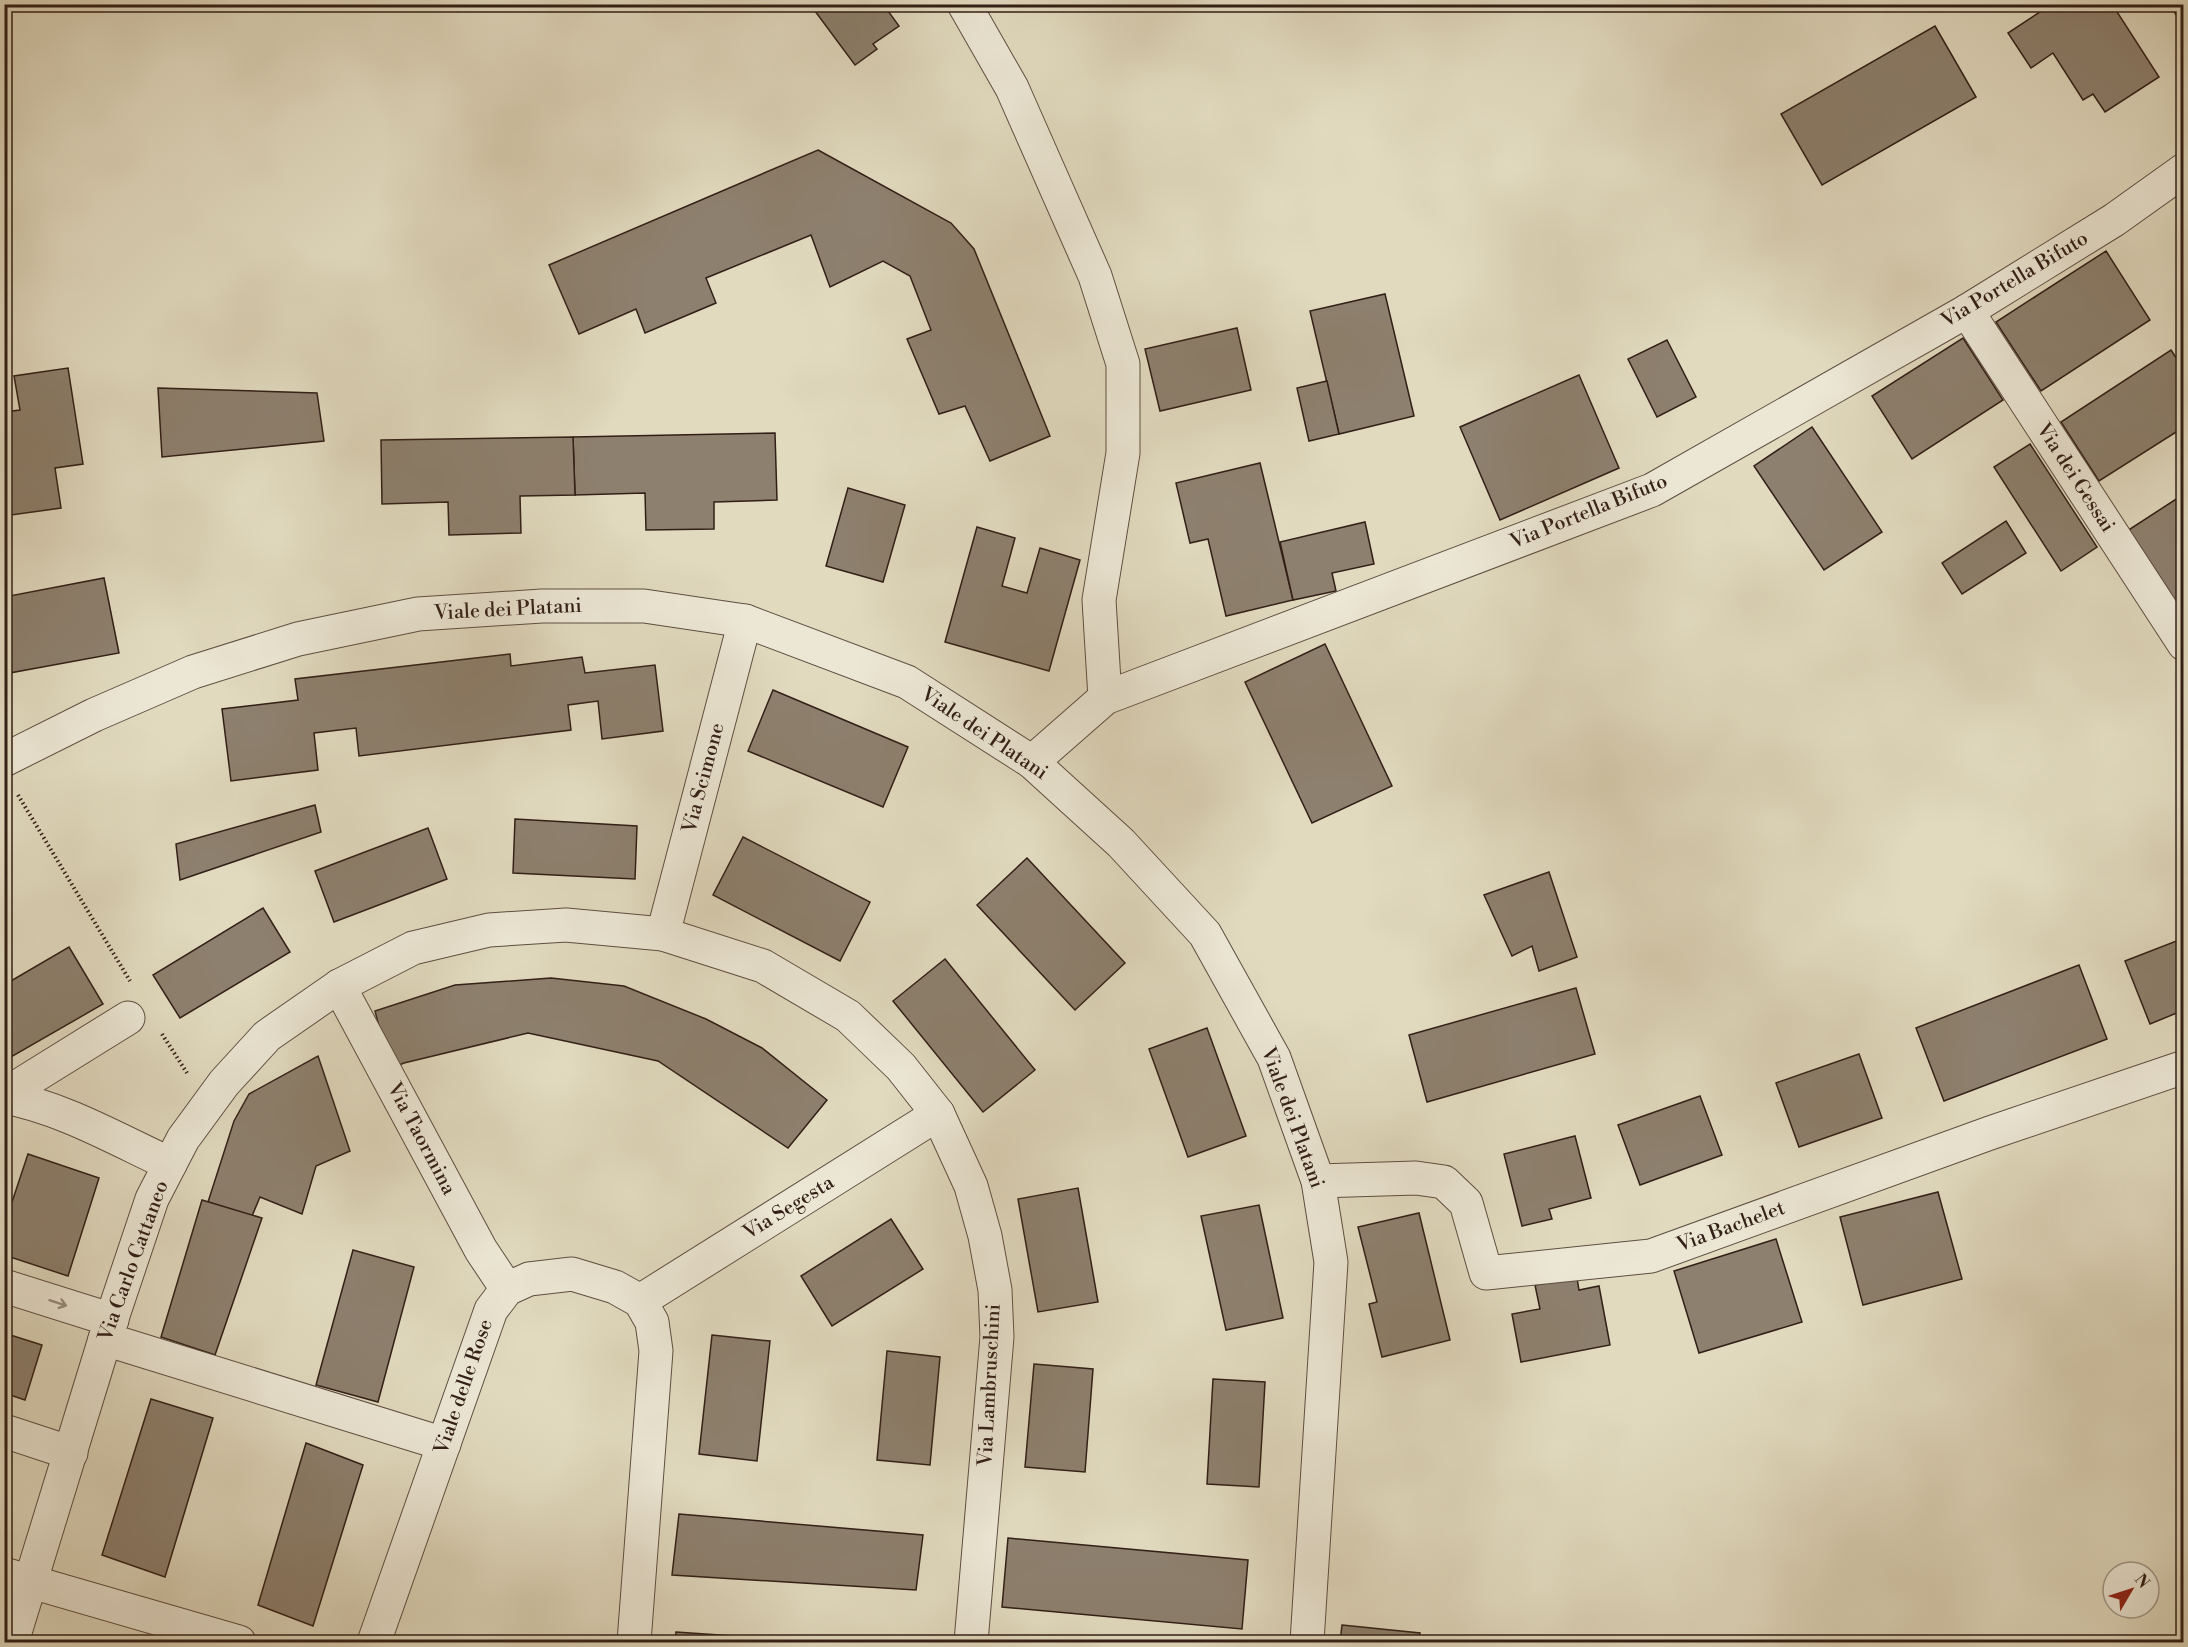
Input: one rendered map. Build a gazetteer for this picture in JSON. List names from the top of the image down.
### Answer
{
  "streets": {
    "street": [
      "Via Portella Bifuto",
      "Via dei Gessai",
      "Viale dei Platani",
      "Via Scimone",
      "Via Taormina",
      "Via Segesta",
      "Via Bachelet",
      "Via Carlo Cattaneo",
      "Via Lambruschini",
      "Viale delle Rose"
    ]
  },
  "crossings": [
    ["Via Portella Bifuto", "Via dei Gessai"],
    ["Via Portella Bifuto", "Viale dei Platani"],
    ["Viale dei Platani", "Via Scimone"],
    ["Viale dei Platani", "Via Bachelet"],
    ["Via Scimone", "Via Carlo Cattaneo"],
    ["Via Scimone", "Via Lambruschini"],
    ["Via Taormina", "Via Carlo Cattaneo"],
    ["Via Taormina", "Viale delle Rose"],
    ["Via Segesta", "Via Lambruschini"],
    ["Via Carlo Cattaneo", "Via Lambruschini"]
  ],
  "north": "top right"
}
